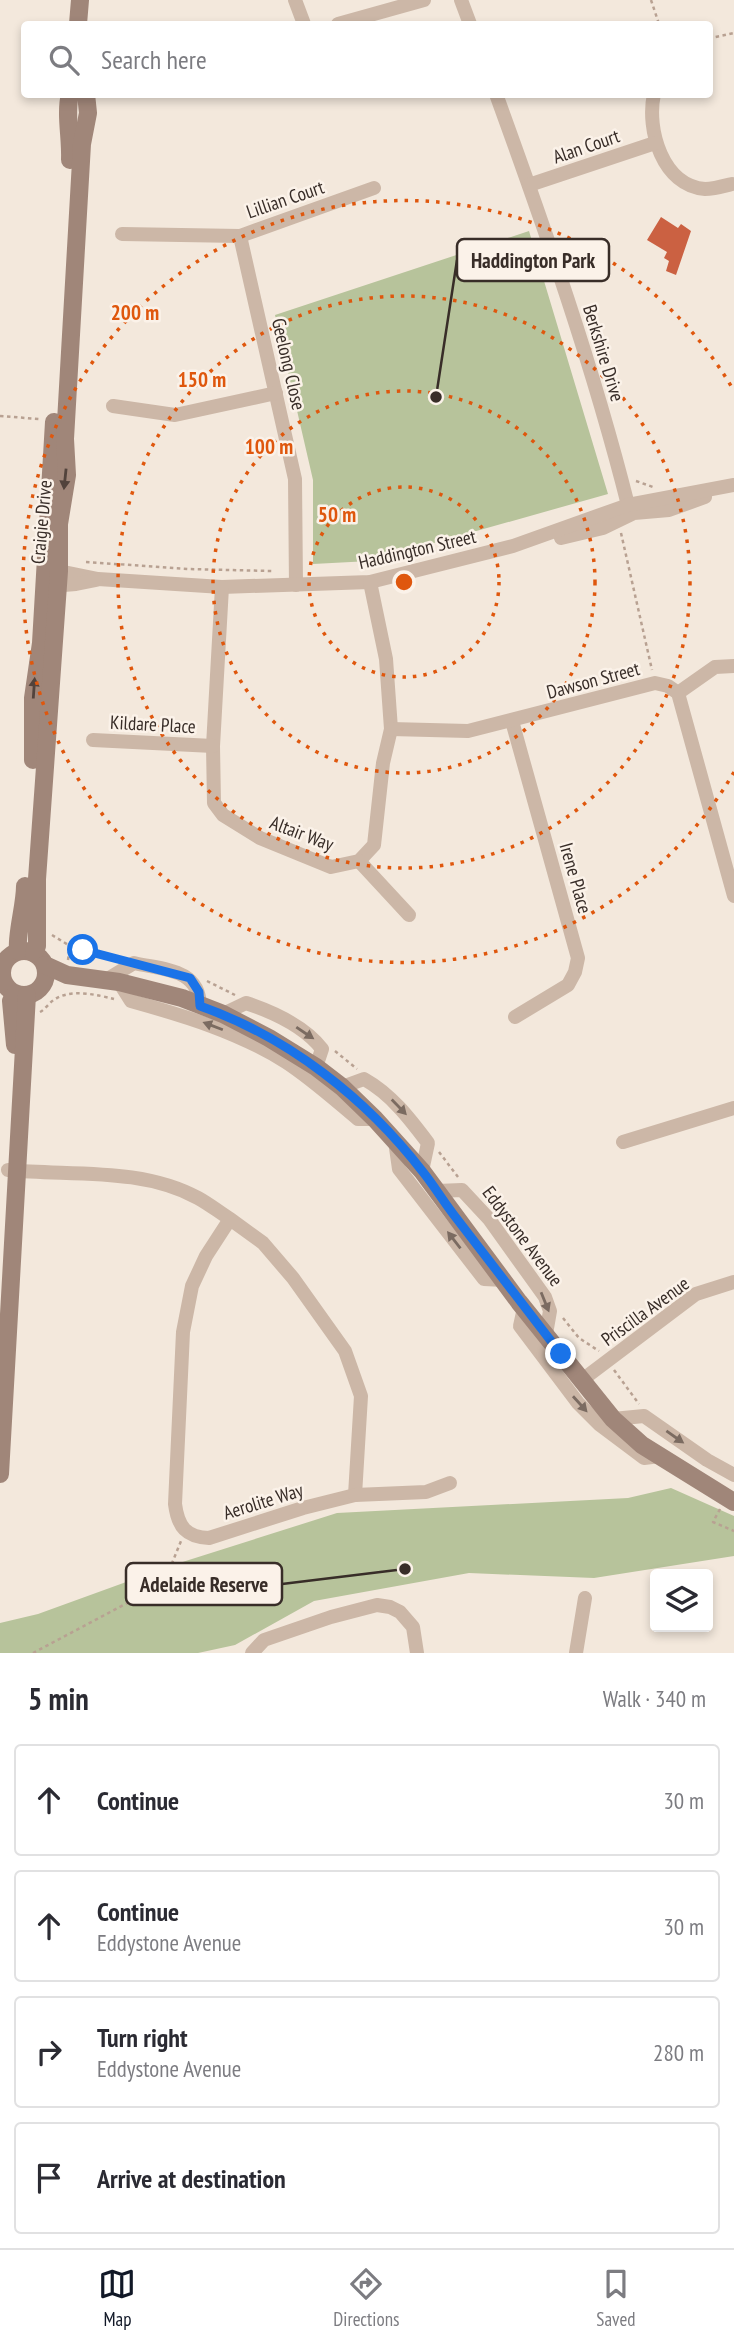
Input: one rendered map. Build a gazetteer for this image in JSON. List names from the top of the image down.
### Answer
{
  "streets": {
    "main road": ["Craigie Drive"],
    "street": [
      "Alan Court",
      "Lillian Court",
      "Berkshire Drive",
      "Geelong Close",
      "Haddington Street",
      "Dawson Street",
      "Kildare Place",
      "Altair Way",
      "Irene Place",
      "Eddystone Avenue",
      "Priscilla Avenue",
      "Aerolite Way"
    ]
  },
  "crossings": [
    ["Alan Court", "Berkshire Drive"],
    ["Lillian Court", "Geelong Close"],
    ["Berkshire Drive", "Haddington Street"],
    ["Geelong Close", "Haddington Street"],
    ["Craigie Drive", "Haddington Street"],
    ["Haddington Street", "Altair Way"],
    ["Dawson Street", "Irene Place"],
    ["Kildare Place", "Altair Way"]
  ],
  "places": ["Haddington Park", "Adelaide Reserve"],
  "page": {
    "search": "Search here",
    "heading": ["5 min", "Walk · 340 m"],
    "list": [
      ["Continue", "30 m"],
      ["Continue", "Eddystone Avenue", "30 m"],
      ["Turn right", "Eddystone Avenue", "280 m"],
      "Arrive at destination"
    ],
    "nav": ["Map", "Directions", "Saved"]
  },
  "rings": [
    "200 m",
    "150 m",
    "100 m",
    "50 m"
  ]
}
